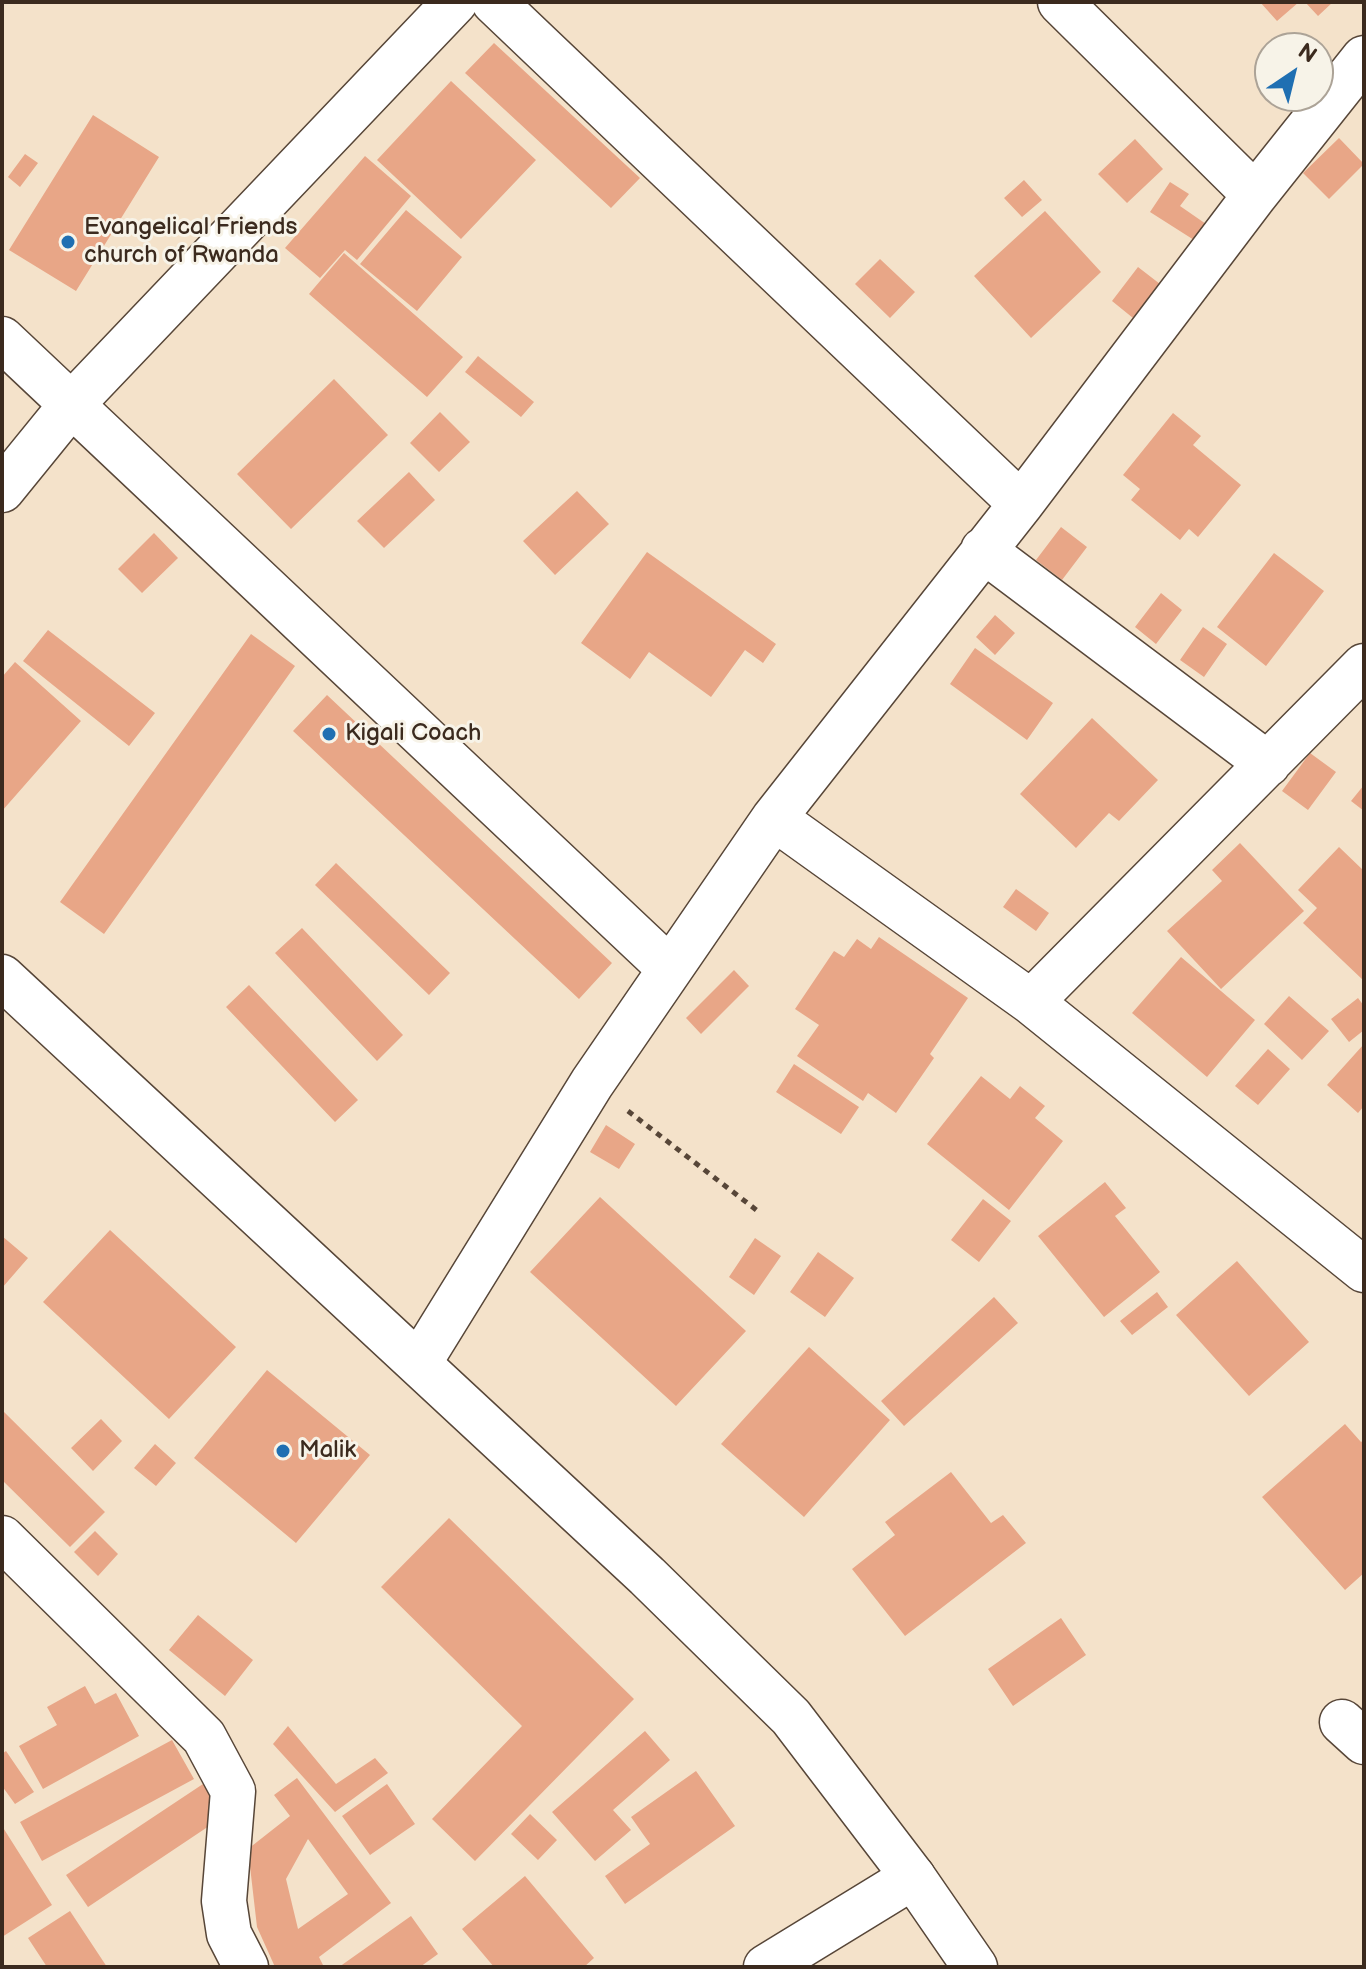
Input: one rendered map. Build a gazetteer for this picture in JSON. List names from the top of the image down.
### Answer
{
  "places": ["Evangelical Friends church of Rwanda", "Kigali Coach", "Malik"],
  "north": "top right"
}
